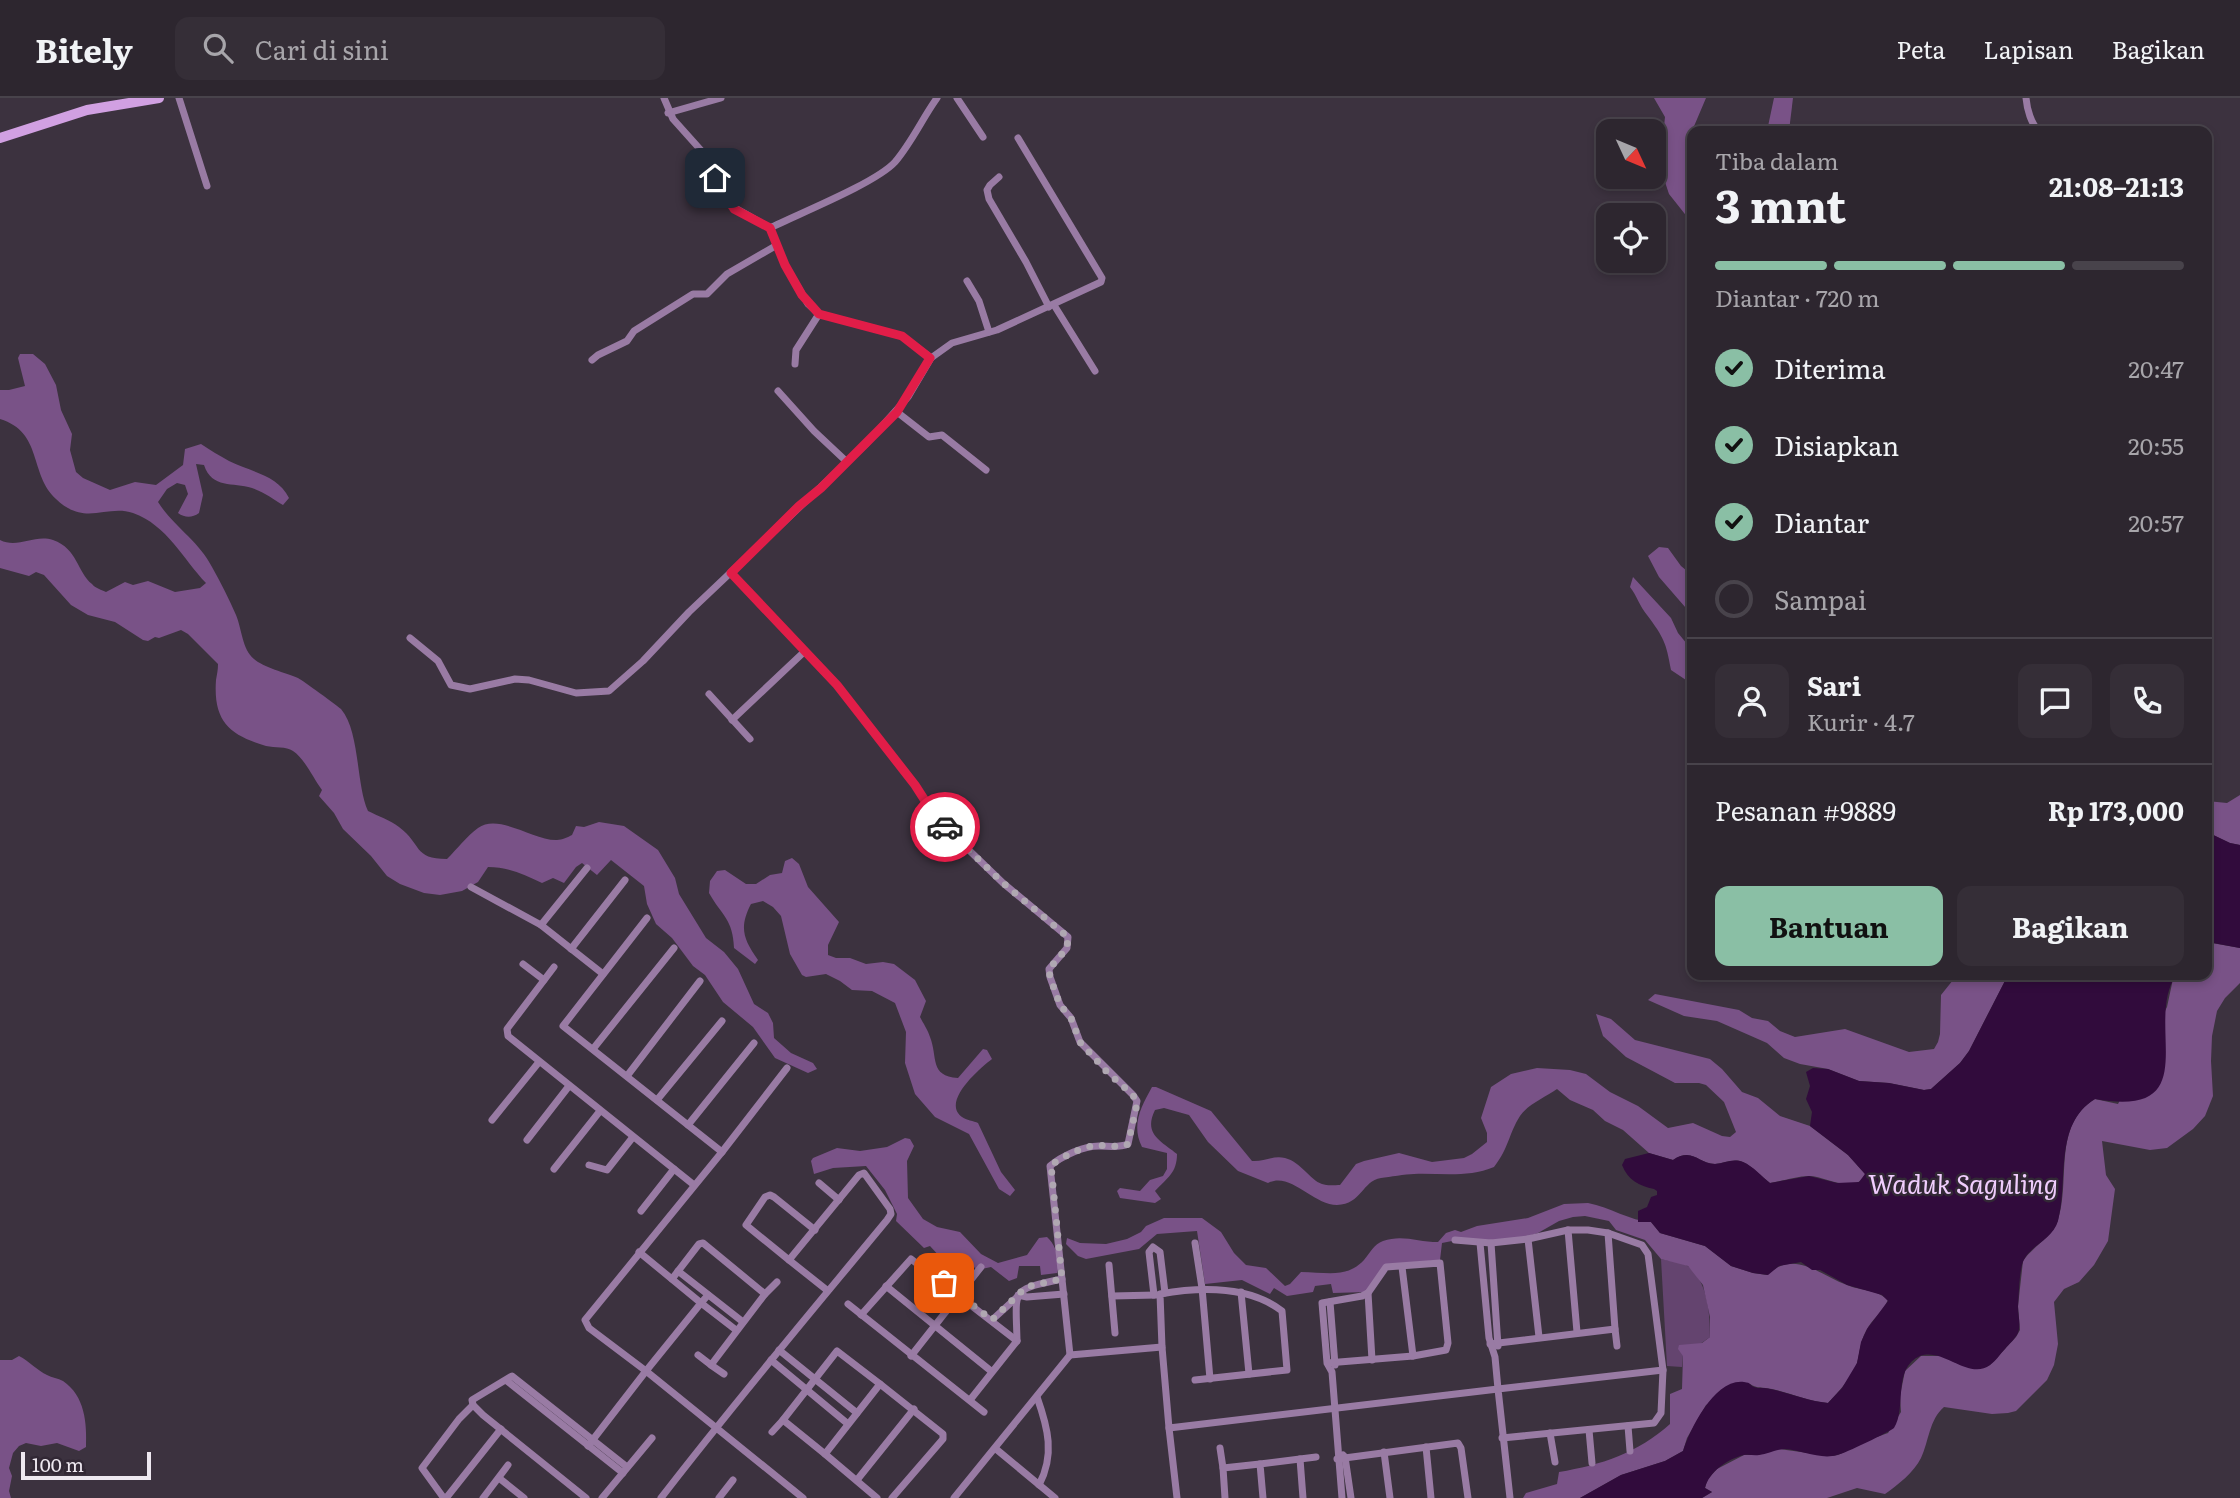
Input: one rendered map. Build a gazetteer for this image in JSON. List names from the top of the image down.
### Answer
{
  "water": ["Waduk Saguling"],
  "scale_bar": "100 m",
  "north": "bottom right",
  "page": {
    "header": "Bitely",
    "search": "Cari di sini",
    "nav": ["Peta", "Lapisan", "Bagikan"],
    "heading": ["3 mnt", "Tiba dalam", "21:08–21:13"],
    "panel": [
      "Sari",
      "Kurir · 4.7",
      "Pesanan #9889",
      "Rp 173,000"
    ],
    "bar": "Diantar · 720 m",
    "list": [
      ["Diterima", "20:47"],
      ["Disiapkan", "20:55"],
      ["Diantar", "20:57"],
      "Sampai"
    ],
    "buttons": ["Bantuan", "Bagikan"],
    "scale": "100 m"
  }
}
